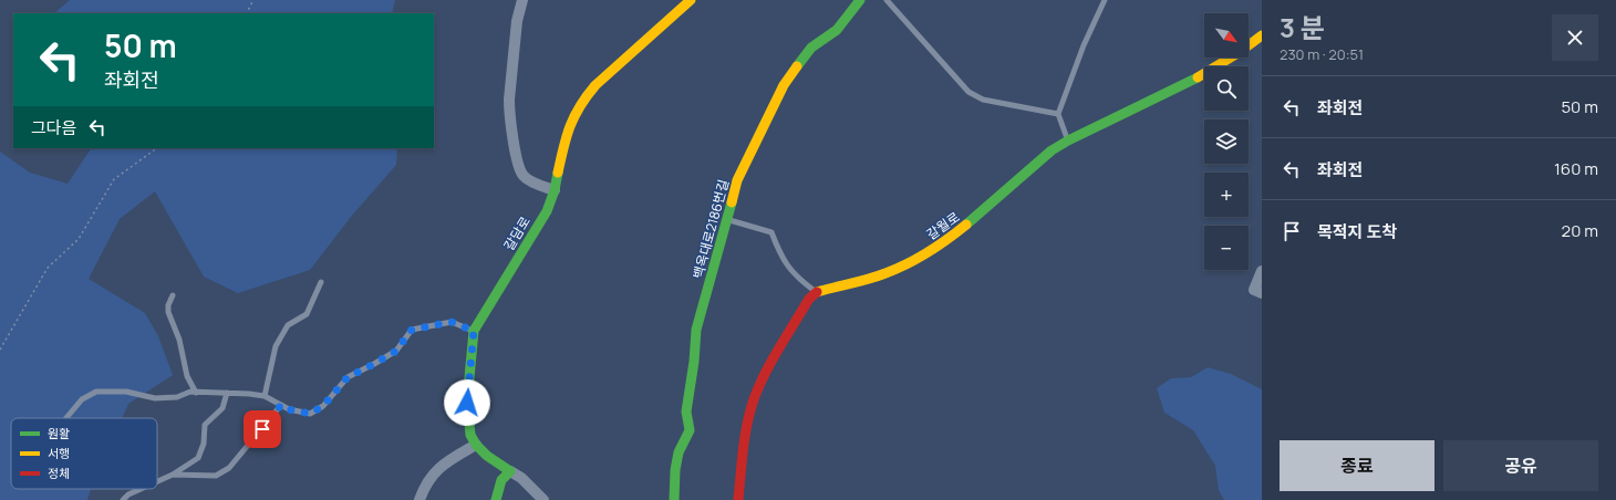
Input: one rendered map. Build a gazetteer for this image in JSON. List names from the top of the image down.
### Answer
{
  "streets": {
    "street": ["갈월로", "백옥대로2186번길", "갈담로"]
  },
  "legend": ["원활", "서행", "정체"],
  "north": "bottom right",
  "page": {
    "heading": ["3 분", "230 m · 20:51"],
    "map_buttons": ["+", "−"],
    "turn": ["50 m", "좌회전"],
    "list": [
      {
        "name": "좌회전",
        "value": "50 m"
      },
      {
        "name": "좌회전",
        "value": "160 m"
      },
      {
        "name": "목적지 도착",
        "value": "20 m"
      }
    ],
    "then": "그다음",
    "buttons": ["종료", "공유"]
  }
}
